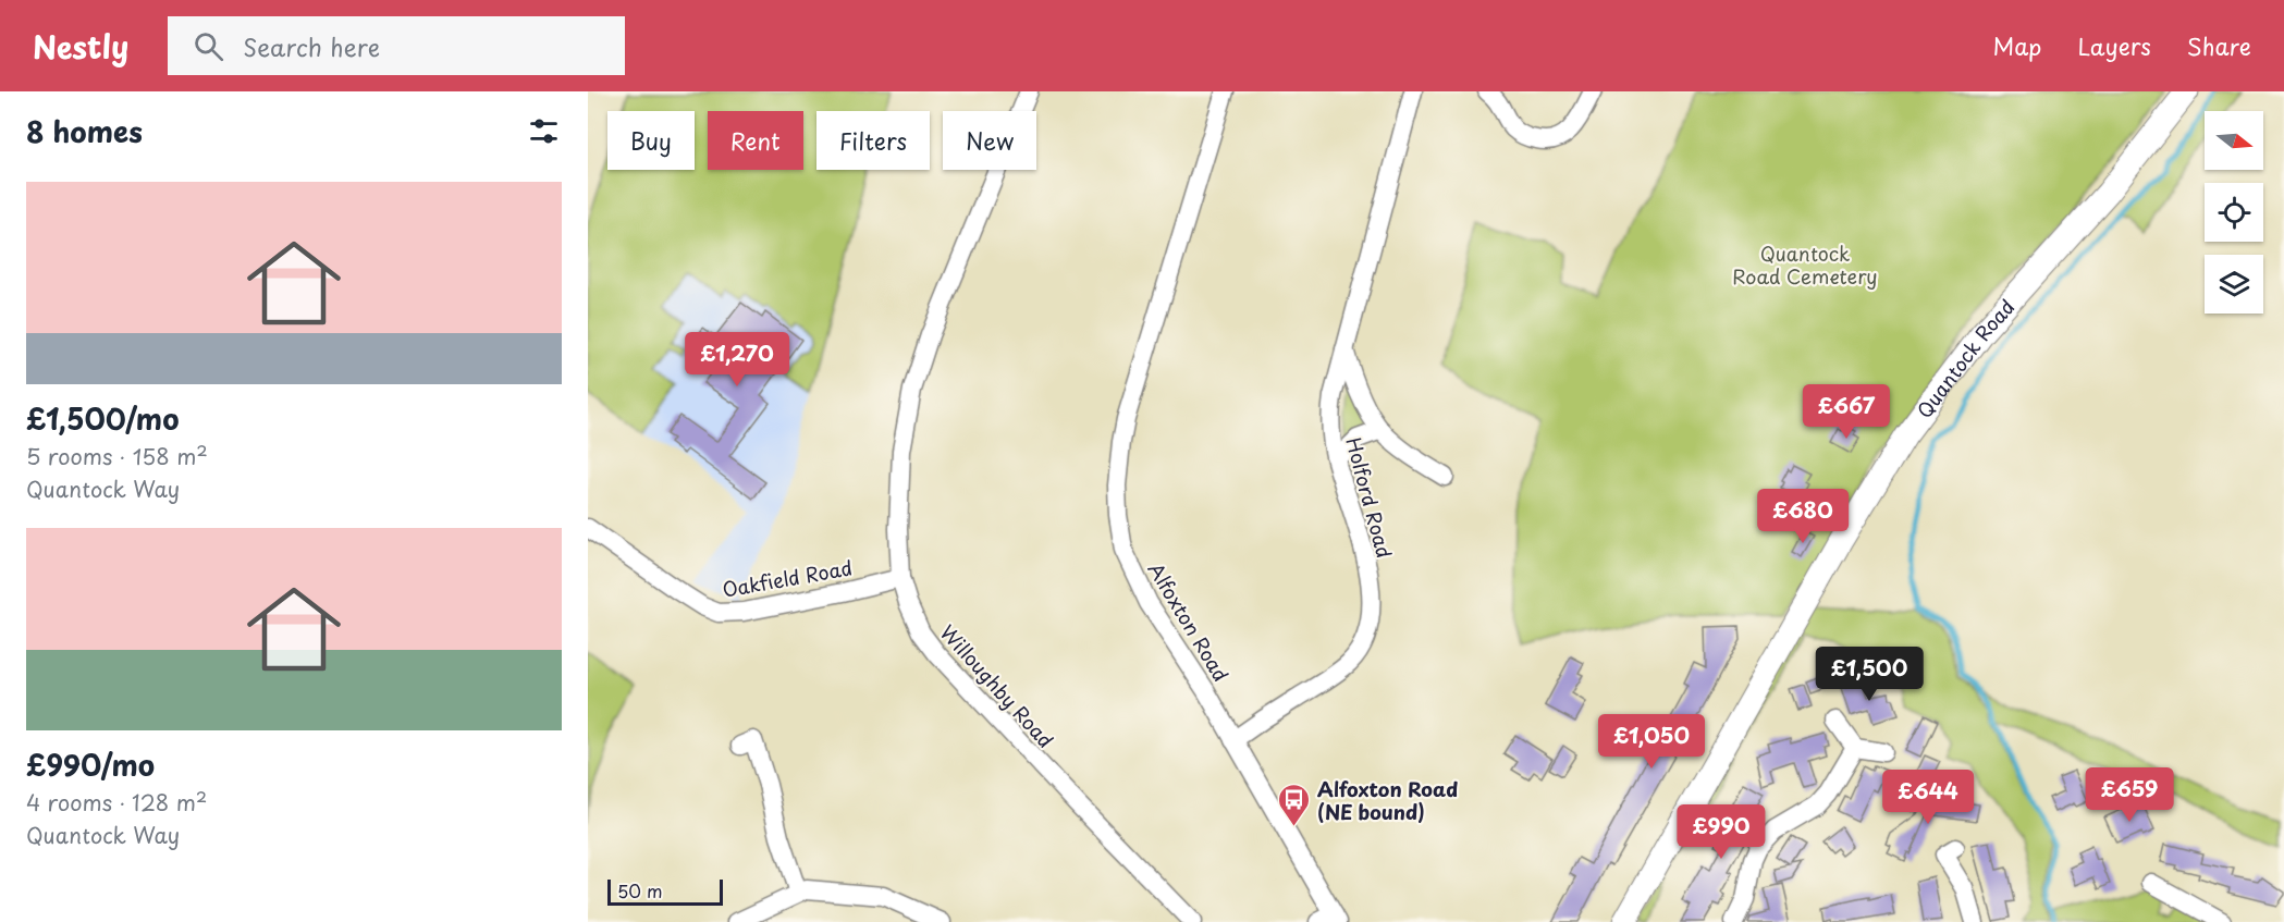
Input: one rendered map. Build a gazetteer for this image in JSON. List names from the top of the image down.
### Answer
{
  "streets": {
    "main road": ["Quantock Road"],
    "street": [
      "Holford Road",
      "Oakfield Road",
      "Alfoxton Road",
      "Willoughby Road"
    ]
  },
  "crossings": [
    ["Holford Road", "Alfoxton Road"],
    ["Oakfield Road", "Willoughby Road"]
  ],
  "parks": ["Quantock Road Cemetery"],
  "places": {
    "bus stop": ["Alfoxton Road (NE bound)"]
  },
  "scale_bar": "50 m",
  "north": "right",
  "page": {
    "header": "Nestly",
    "search": "Search here",
    "nav": ["Map", "Layers", "Share"],
    "heading": "8 homes",
    "chip": [
      "Buy",
      "Rent",
      "Filters",
      "New"
    ],
    "list": [
      {
        "name": "£1,500/mo",
        "note": "5 rooms · 158 m² · Quantock Way"
      },
      {
        "name": "£990/mo",
        "note": "4 rooms · 128 m² · Quantock Way"
      }
    ],
    "price": [
      "£1,270",
      "£667",
      "£680",
      "£1,500",
      "£1,050",
      "£659",
      "£644",
      "£990"
    ],
    "scale": "50 m"
  }
}
